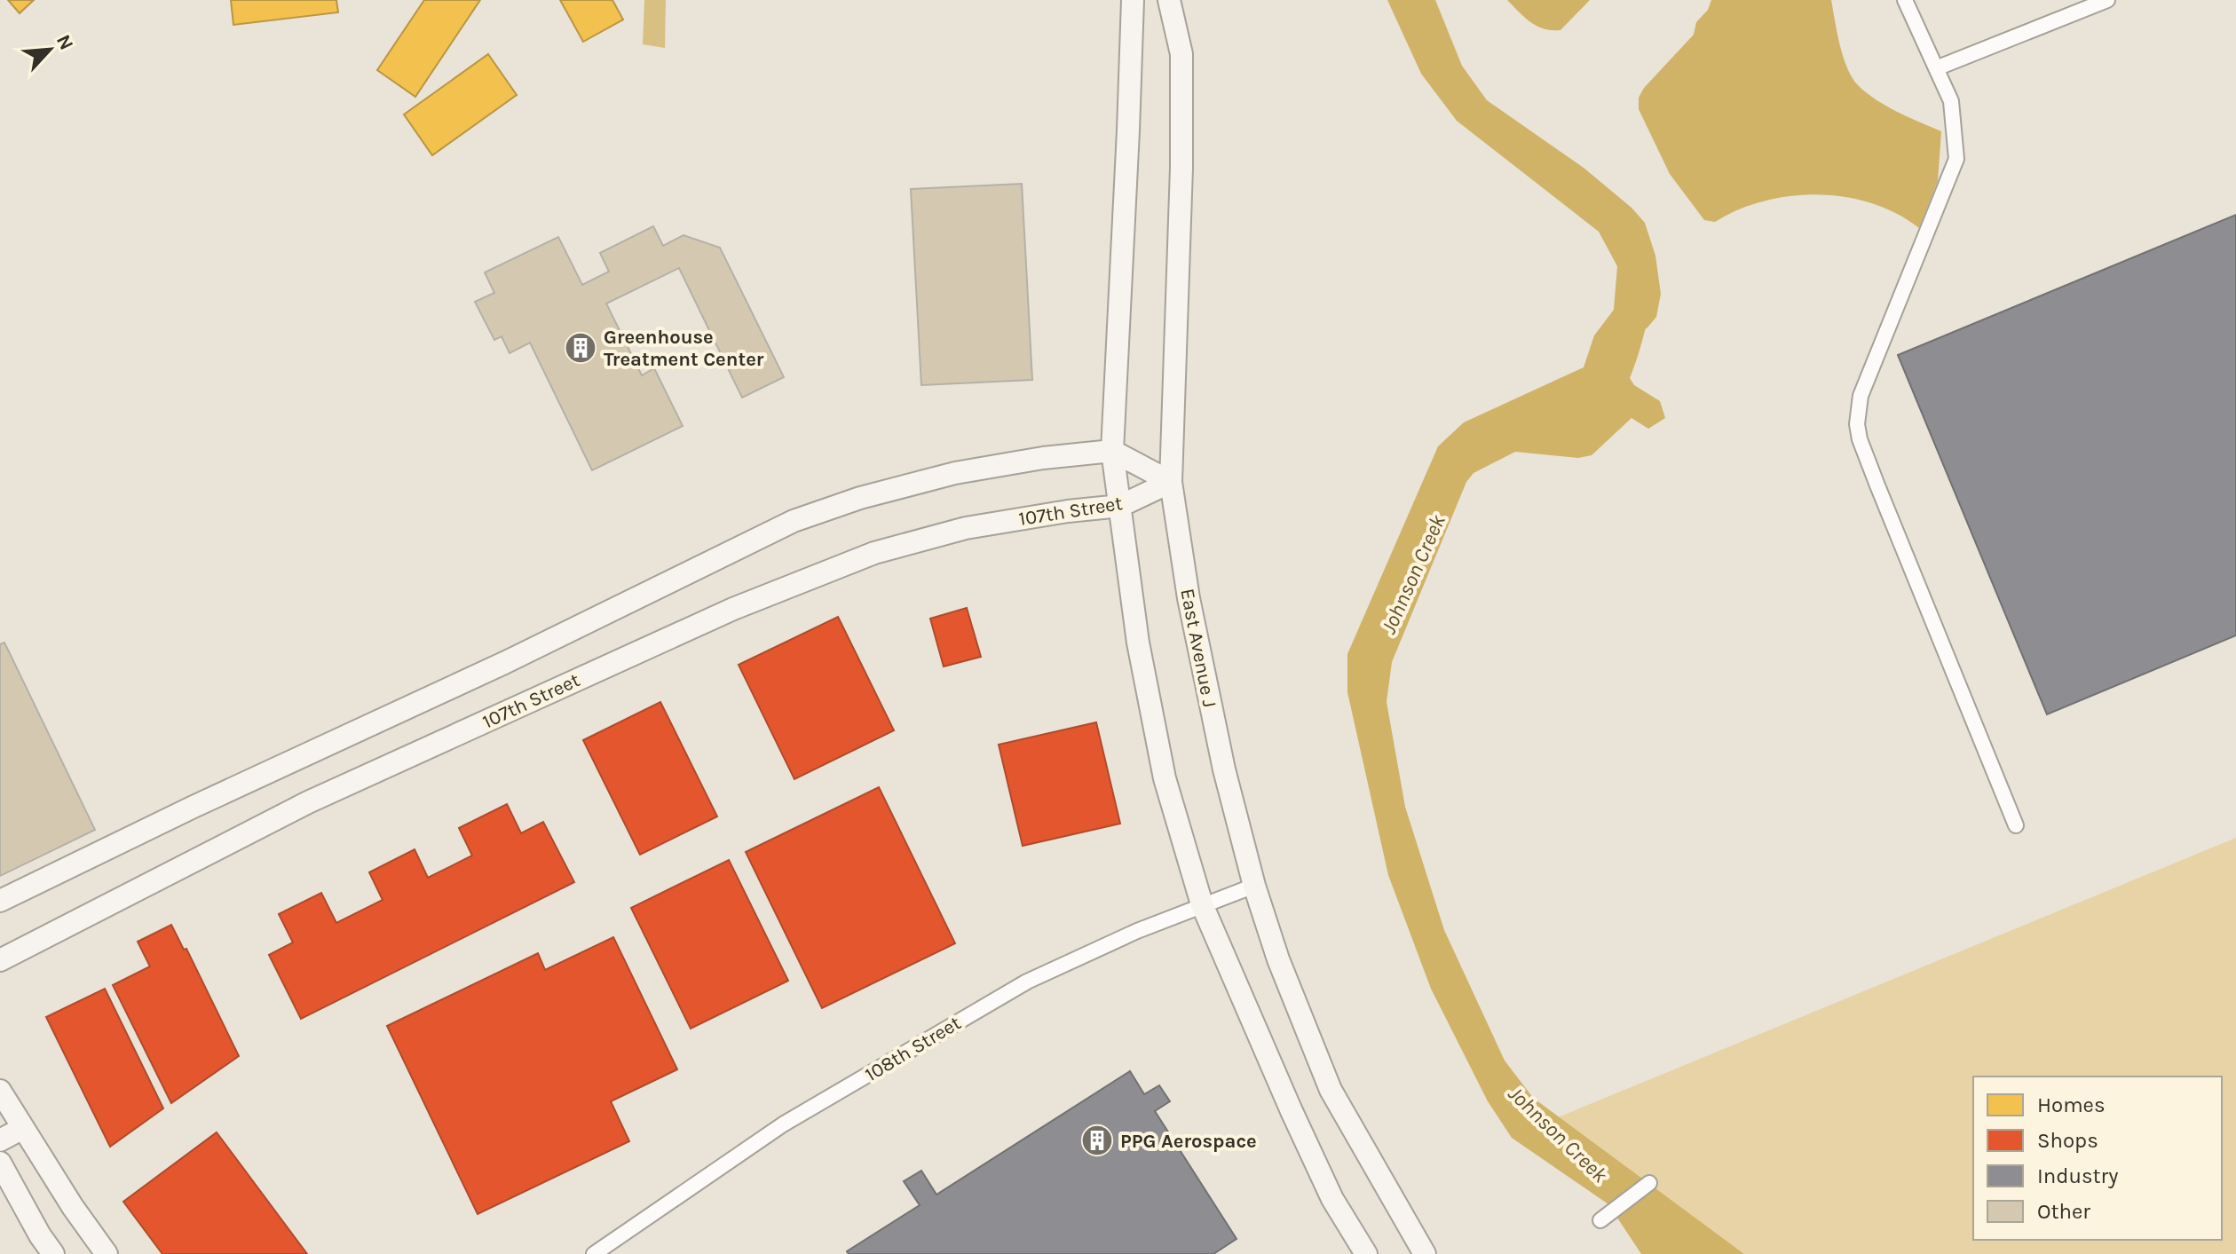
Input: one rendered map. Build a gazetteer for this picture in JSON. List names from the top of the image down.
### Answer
{
  "streets": {
    "street": ["107th Street", "East Avenue J", "108th Street"]
  },
  "crossings": [
    ["107th Street", "East Avenue J"],
    ["East Avenue J", "108th Street"]
  ],
  "water": ["Johnson Creek"],
  "places": {
    "building": ["Greenhouse Treatment Center", "PPG Aerospace"]
  },
  "legend": [
    "Homes",
    "Shops",
    "Industry",
    "Other"
  ],
  "north": "top right"
}
